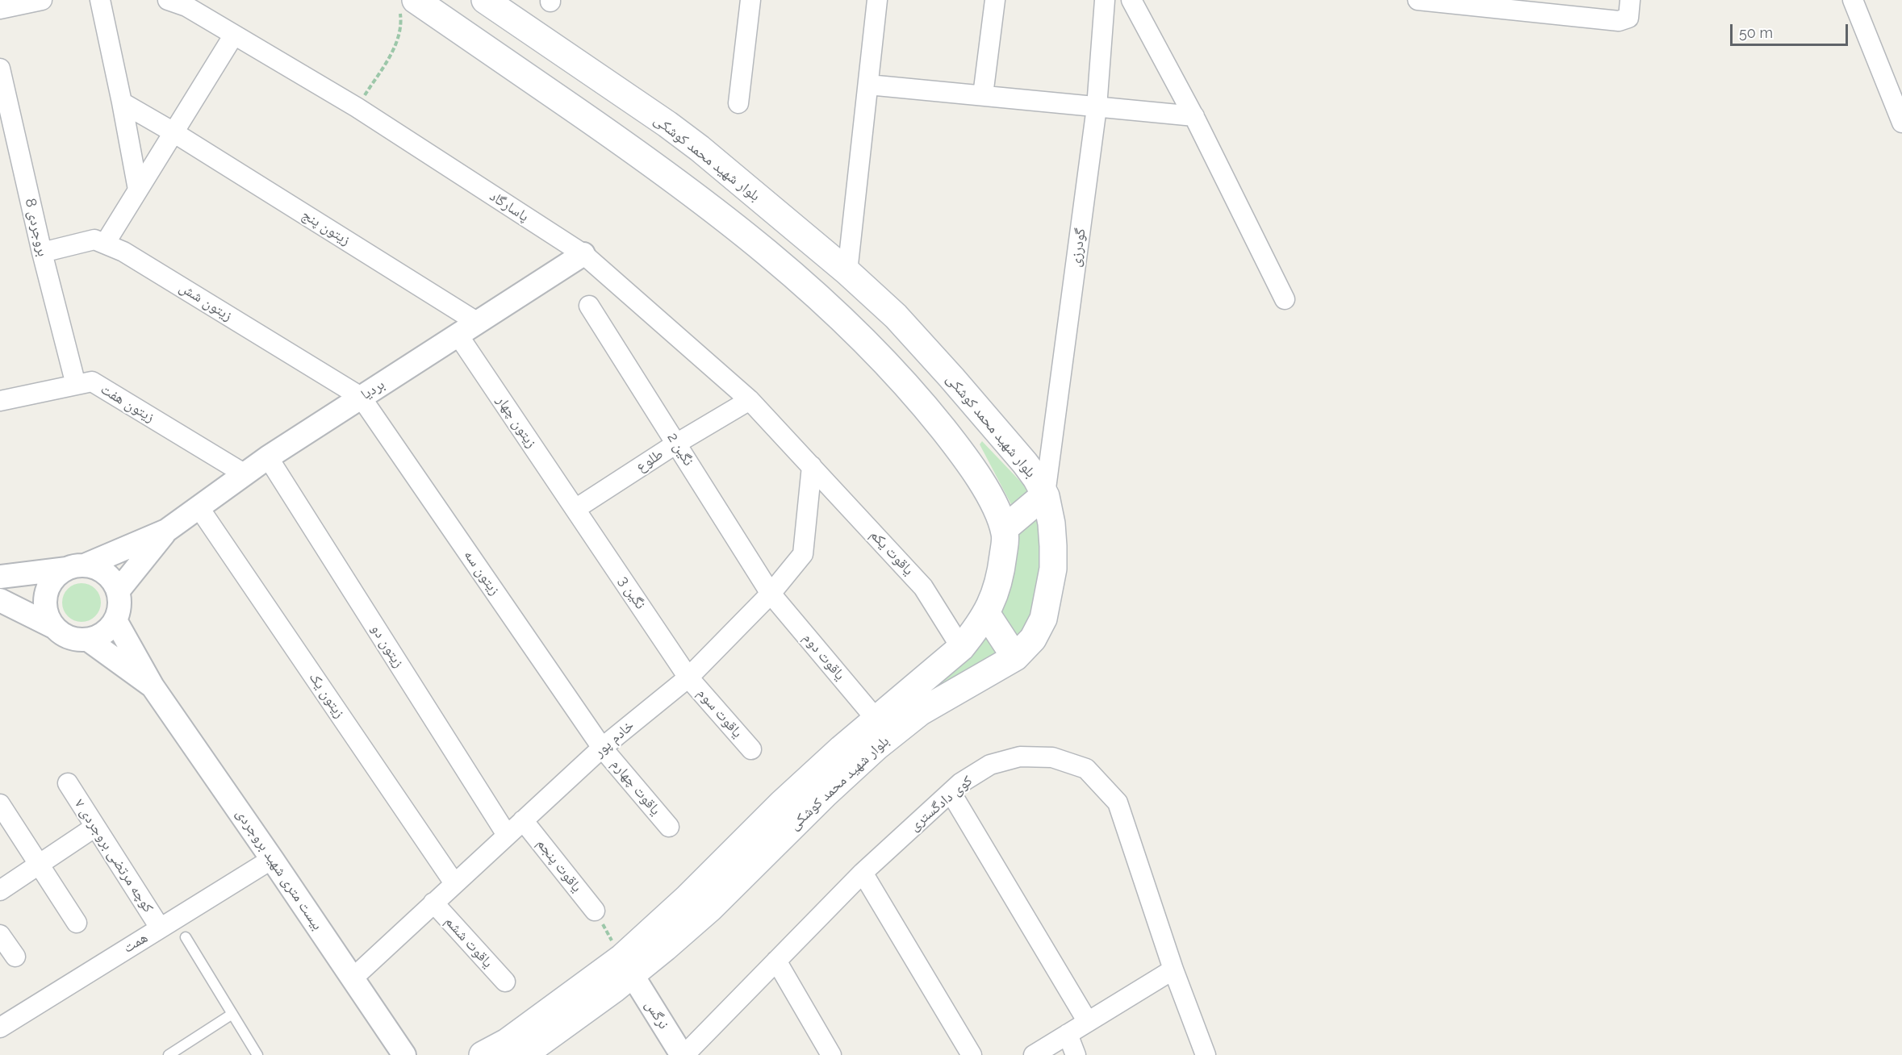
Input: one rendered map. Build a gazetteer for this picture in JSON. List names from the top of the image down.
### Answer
{
  "streets": {
    "main road": ["بلوار شهید محمد کوشکی"],
    "street": [
      "پاسارگاد",
      "بروجردی 8",
      "زیتون پنج",
      "گودرزی",
      "زیتون شش",
      "بردیا",
      "زیتون هفت",
      "زیتون چهار",
      "نگین 2",
      "طلوع",
      "یاقوت یکم",
      "زیتون سه",
      "نگین 3",
      "زیتون دو",
      "یاقوت دوم",
      "زیتون یک",
      "یاقوت سوم",
      "خادم پور",
      "یاقوت چهارم",
      "کوی دادگستری",
      "کوچه مرتضی بروجردی ۷",
      "یاقوت پنجم",
      "بیست متری شهید بروجردی",
      "یاقوت ششم",
      "همت",
      "نرگس"
    ]
  },
  "crossings": [
    ["بلوار شهید محمد کوشکی", "گودرزی"],
    ["بلوار شهید محمد کوشکی", "یاقوت یکم"],
    ["بلوار شهید محمد کوشکی", "یاقوت دوم"],
    ["بلوار شهید محمد کوشکی", "نرگس"],
    ["پاسارگاد", "بردیا"],
    ["پاسارگاد", "طلوع"],
    ["پاسارگاد", "یاقوت یکم"],
    ["پاسارگاد", "خادم پور"],
    ["بروجردی 8", "زیتون شش"],
    ["بروجردی 8", "زیتون هفت"],
    ["زیتون پنج", "بردیا"],
    ["زیتون شش", "بردیا"],
    ["زیتون شش", "زیتون سه"],
    ["بردیا", "زیتون هفت"],
    ["بردیا", "زیتون چهار"],
    ["بردیا", "زیتون سه"],
    ["بردیا", "زیتون دو"],
    ["بردیا", "زیتون یک"],
    ["زیتون چهار", "طلوع"],
    ["زیتون چهار", "نگین 3"],
    ["نگین 2", "طلوع"],
    ["نگین 2", "یاقوت دوم"],
    ["نگین 2", "خادم پور"],
    ["طلوع", "نگین 3"],
    ["یاقوت یکم", "خادم پور"],
    ["زیتون سه", "خادم پور"],
    ["زیتون سه", "یاقوت چهارم"],
    ["نگین 3", "یاقوت سوم"],
    ["نگین 3", "خادم پور"],
    ["زیتون دو", "خادم پور"],
    ["یاقوت دوم", "خادم پور"],
    ["زیتون یک", "خادم پور"],
    ["یاقوت سوم", "خادم پور"],
    ["خادم پور", "یاقوت چهارم"],
    ["خادم پور", "یاقوت پنجم"],
    ["خادم پور", "بیست متری شهید بروجردی"],
    ["خادم پور", "یاقوت ششم"],
    ["کوی دادگستری", "نرگس"],
    ["کوچه مرتضی بروجردی ۷", "همت"],
    ["بیست متری شهید بروجردی", "همت"]
  ],
  "scale_bar": "50 m"
}
